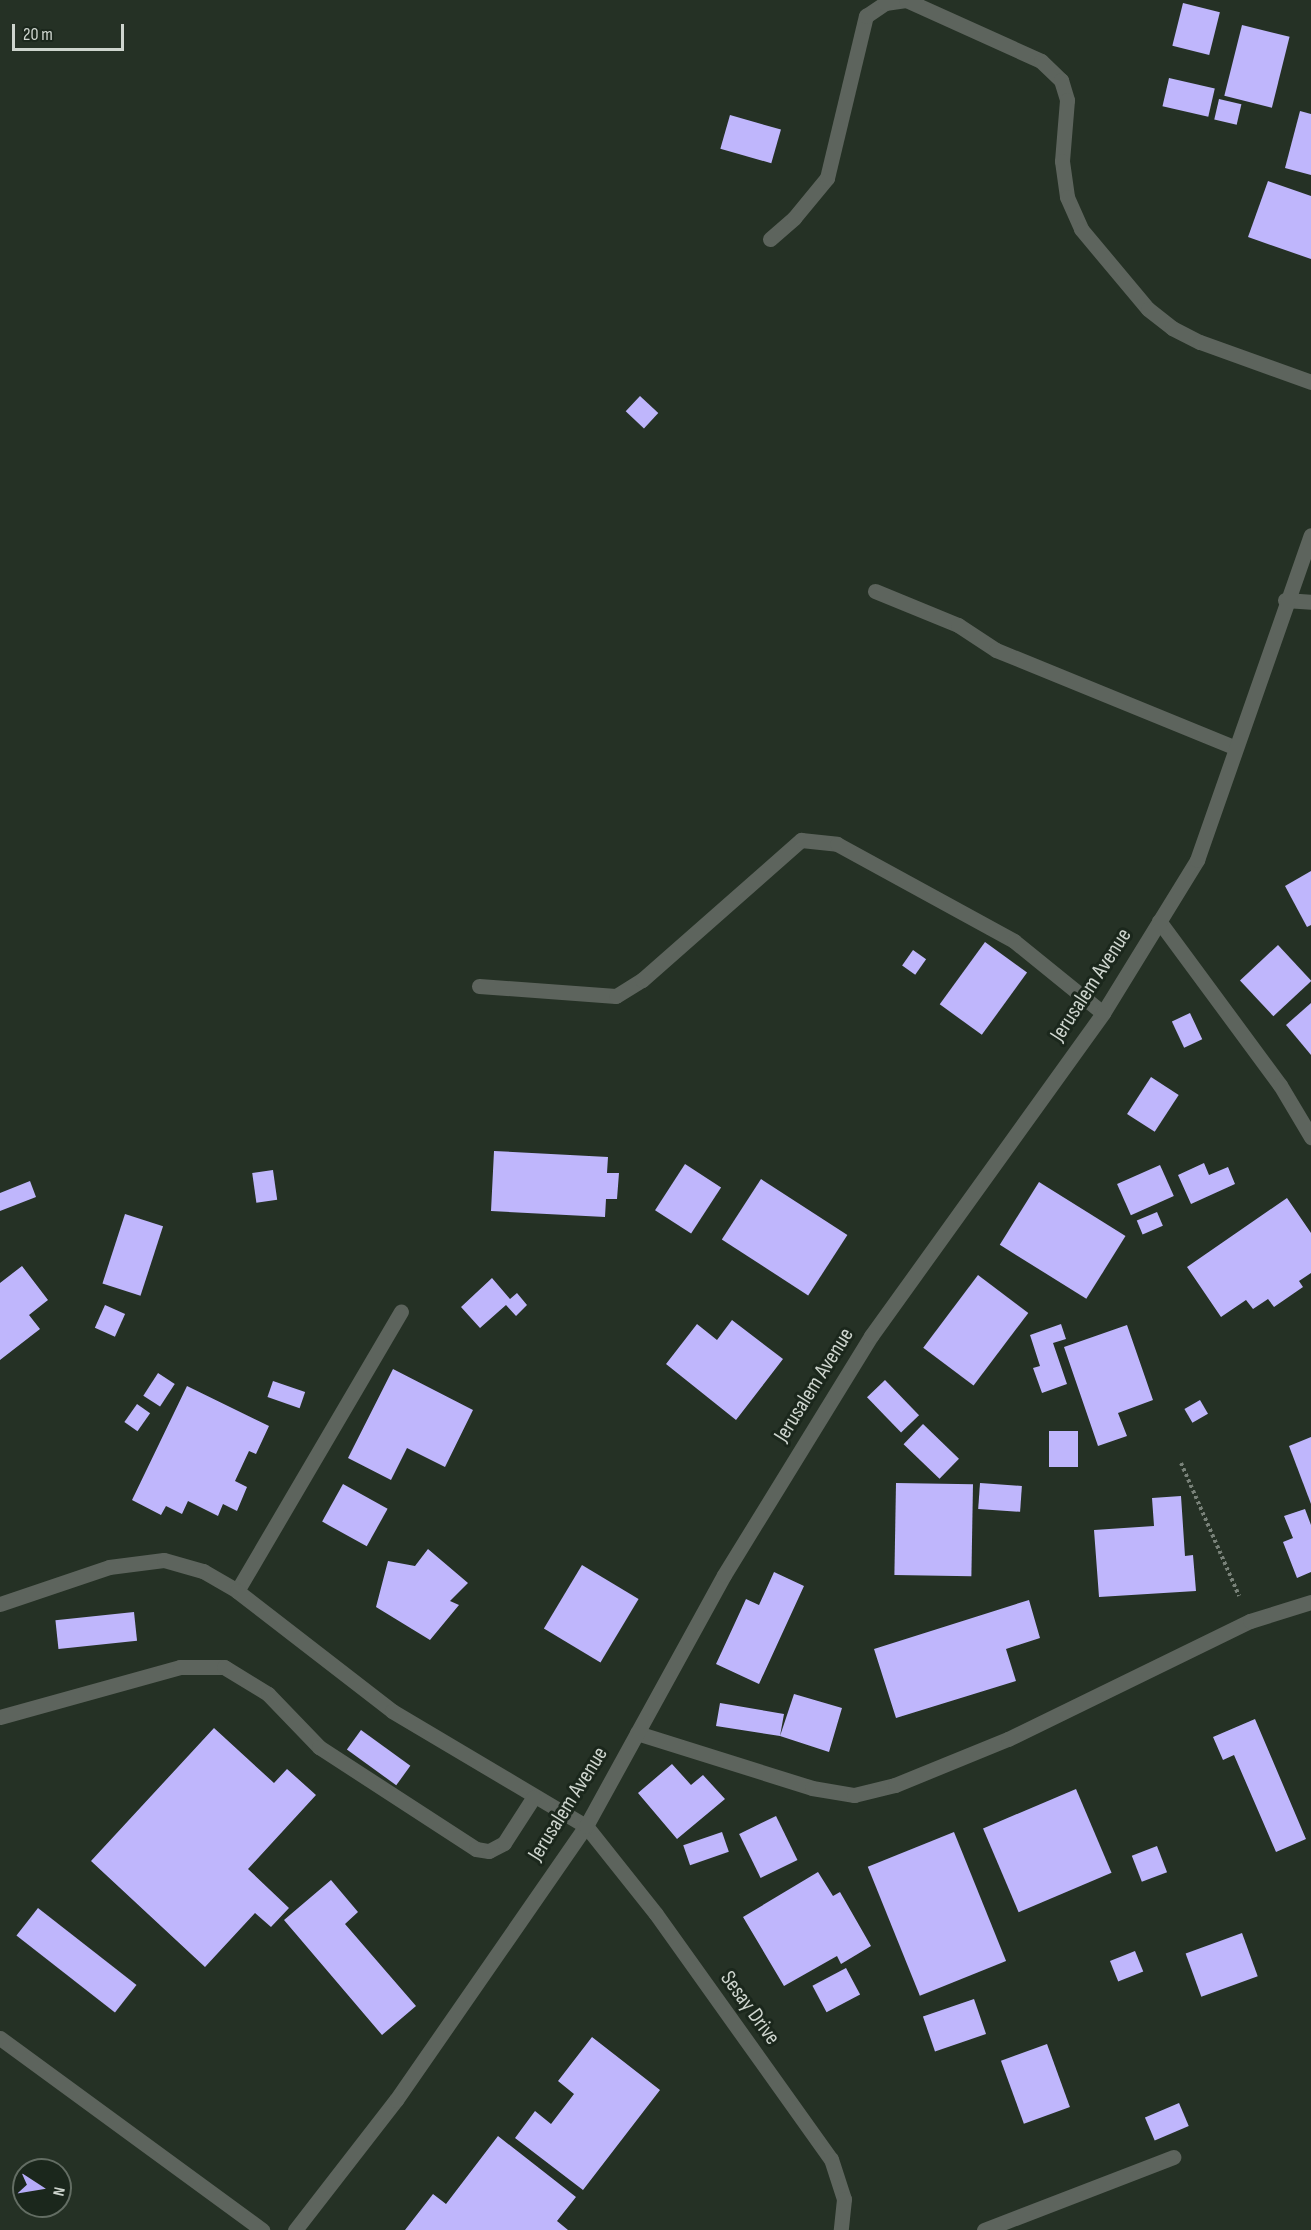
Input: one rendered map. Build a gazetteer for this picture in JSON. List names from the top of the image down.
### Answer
{
  "streets": {
    "street": ["Jerusalem Avenue", "Sesay Drive"]
  },
  "crossings": [
    ["Jerusalem Avenue", "Sesay Drive"]
  ],
  "scale_bar": "20 m",
  "north": "right"
}
